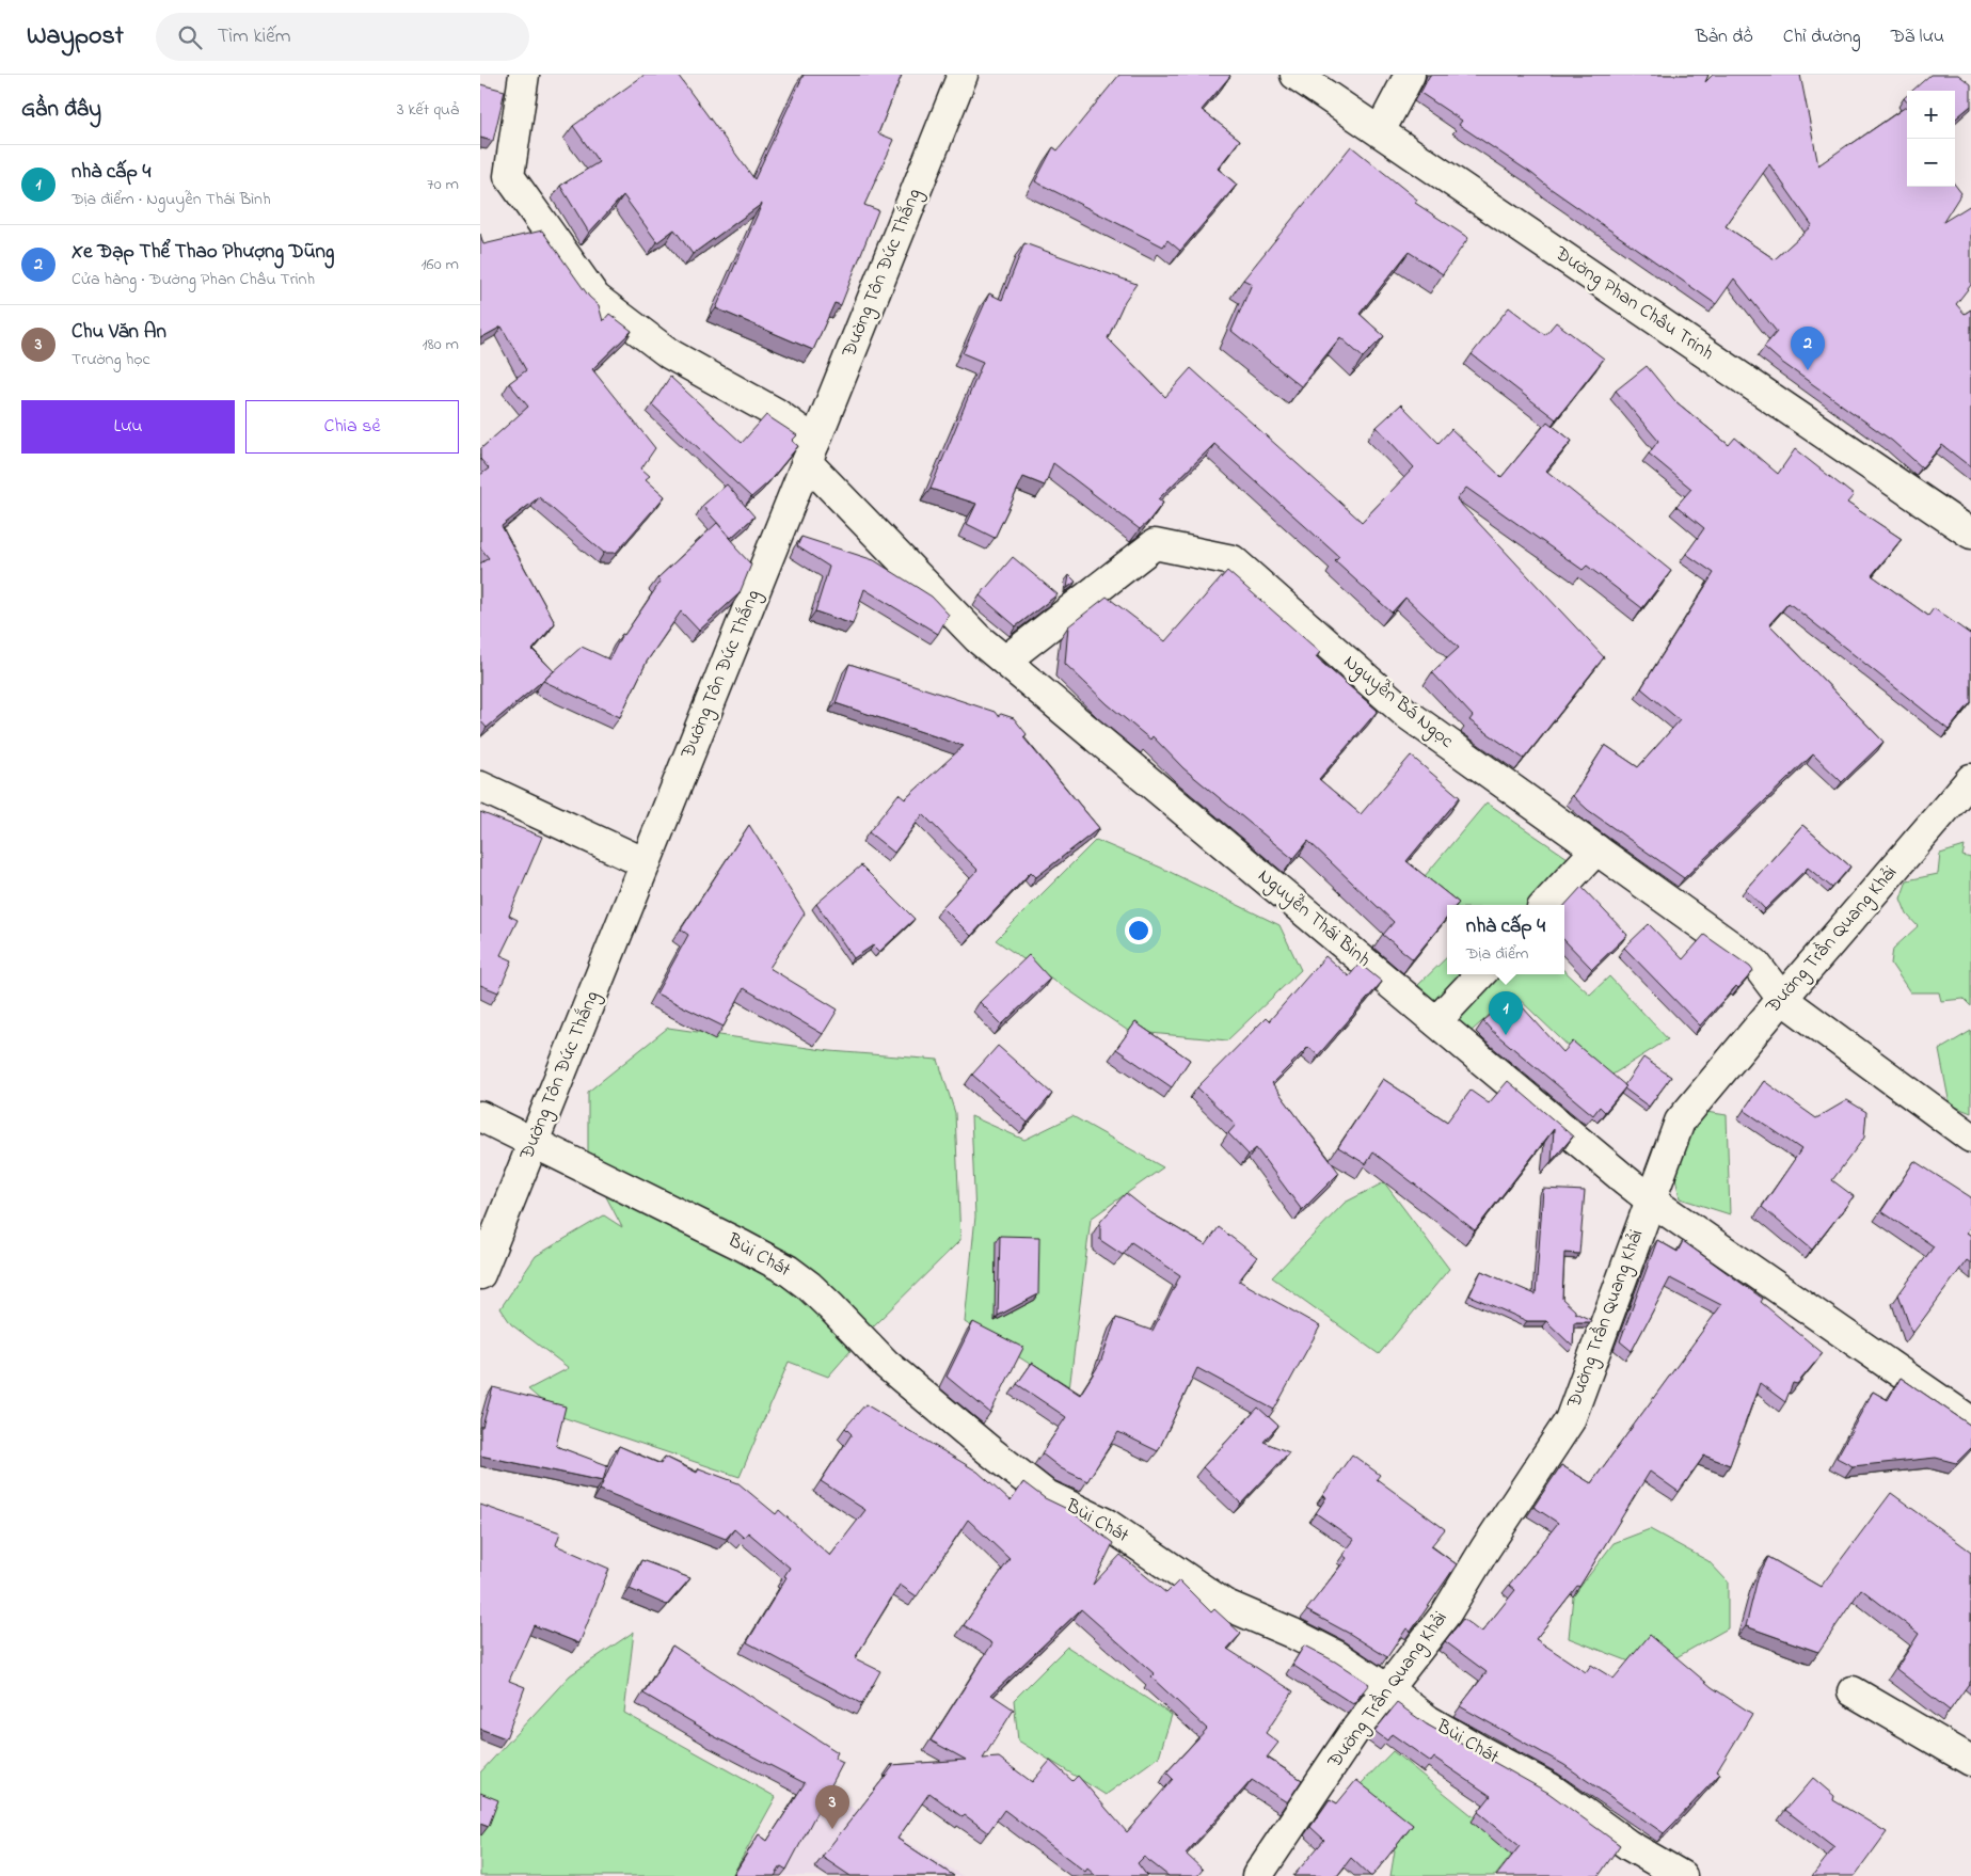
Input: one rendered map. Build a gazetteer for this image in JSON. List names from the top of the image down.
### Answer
{
  "streets": {
    "street": [
      "Đường Tôn Đức Thắng",
      "Đường Phan Châu Trinh",
      "Nguyễn Bá Ngọc",
      "Nguyễn Thái Bình",
      "Đường Trần Quang Khải",
      "Bùi Chát"
    ]
  },
  "crossings": [
    ["Đường Tôn Đức Thắng", "Nguyễn Thái Bình"],
    ["Đường Tôn Đức Thắng", "Bùi Chát"],
    ["Nguyễn Bá Ngọc", "Nguyễn Thái Bình"],
    ["Nguyễn Bá Ngọc", "Đường Trần Quang Khải"],
    ["Nguyễn Thái Bình", "Đường Trần Quang Khải"],
    ["Đường Trần Quang Khải", "Bùi Chát"]
  ],
  "page": {
    "header": "Waypost",
    "search": "Tìm kiếm",
    "nav": ["Bản đồ", "Chỉ đường", "Đã lưu"],
    "heading": ["Gần đây", "3 kết quả"],
    "map_buttons": ["+", "−"],
    "list": [
      {
        "mark": "1",
        "name": "nhà cấp 4",
        "note": "Địa điểm · Nguyễn Thái Bình",
        "value": "70 m"
      },
      {
        "mark": "2",
        "name": "Xe Đạp Thể Thao Phượng Dũng",
        "note": "Cửa hàng · Đường Phan Châu Trinh",
        "value": "160 m"
      },
      {
        "mark": "3",
        "name": "Chu Văn An",
        "note": "Trường học",
        "value": "180 m"
      }
    ],
    "pins": ["2", "1", "3"],
    "buttons": ["Lưu", "Chia sẻ"],
    "popup": ["nhà cấp 4", "Địa điểm"]
  }
}
